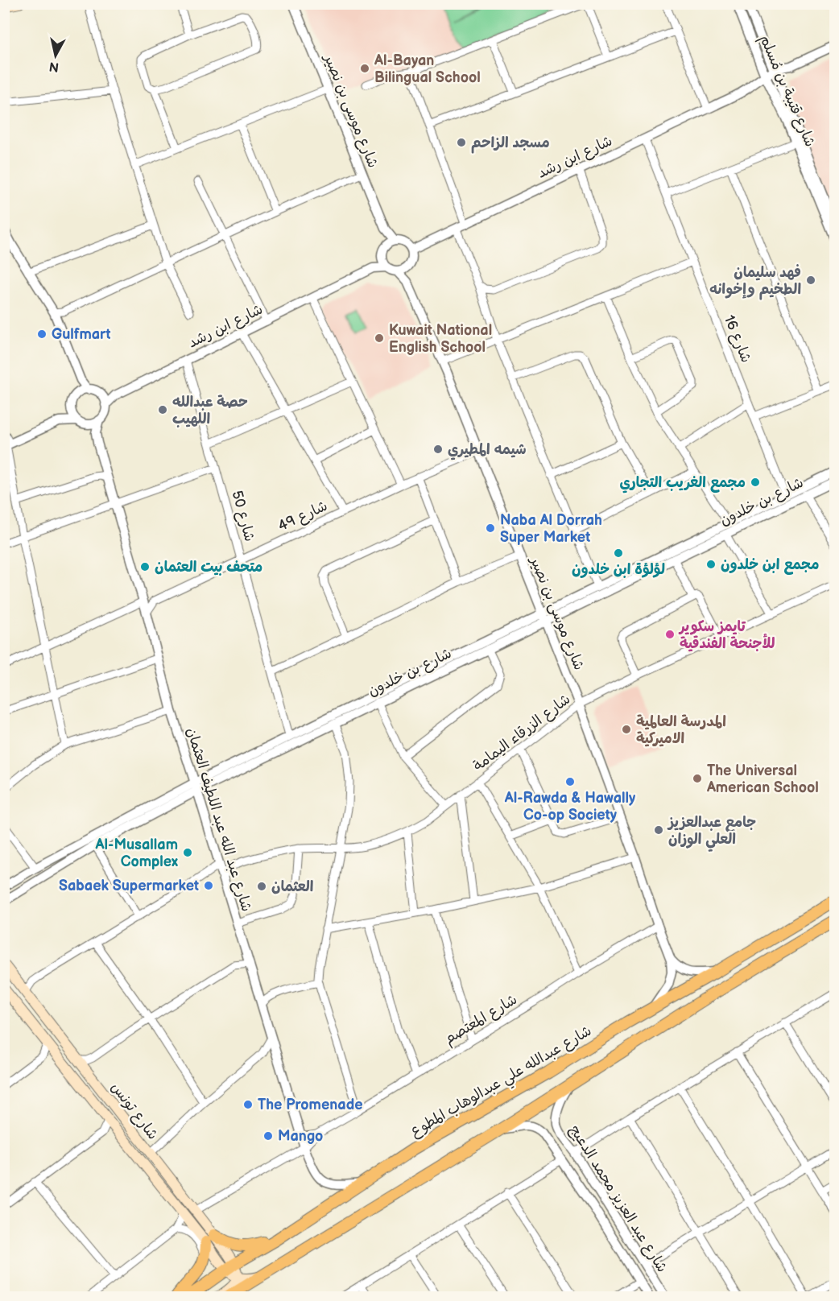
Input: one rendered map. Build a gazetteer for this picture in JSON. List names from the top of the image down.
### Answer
{
  "streets": {
    "main road": ["شارع عبدالله علي عبدالوهاب المطوع", "شارع تونس"],
    "street": [
      "شارع قتيبة بن مُسلم",
      "شارع موسى بن نصير",
      "شارع ابن رشد",
      "شارع 16",
      "شارع بن خلدون",
      "شارع 50",
      "شارع 49",
      "شارع الزرقاء اليمامة",
      "شارع عبد الله عبد اللطيف العثمان",
      "شارع المعتصم",
      "شارع عبد العزيز محمد الدعيج"
    ]
  },
  "crossings": [
    ["شارع قتيبة بن مُسلم", "شارع ابن رشد"],
    ["شارع موسى بن نصير", "شارع ابن رشد"],
    ["شارع موسى بن نصير", "شارع بن خلدون"],
    ["شارع موسى بن نصير", "شارع 49"],
    ["شارع موسى بن نصير", "شارع الزرقاء اليمامة"],
    ["شارع موسى بن نصير", "شارع المعتصم"],
    ["شارع موسى بن نصير", "شارع عبدالله علي عبدالوهاب المطوع"],
    ["شارع ابن رشد", "شارع 16"],
    ["شارع ابن رشد", "شارع 50"],
    ["شارع ابن رشد", "شارع عبد الله عبد اللطيف العثمان"],
    ["شارع 16", "شارع بن خلدون"],
    ["شارع بن خلدون", "شارع 50"],
    ["شارع بن خلدون", "شارع عبد الله عبد اللطيف العثمان"],
    ["شارع 50", "شارع 49"],
    ["شارع 49", "شارع عبد الله عبد اللطيف العثمان"],
    ["شارع الزرقاء اليمامة", "شارع عبد الله عبد اللطيف العثمان"],
    ["شارع عبد الله عبد اللطيف العثمان", "شارع المعتصم"],
    ["شارع عبد الله عبد اللطيف العثمان", "شارع عبدالله علي عبدالوهاب المطوع"],
    ["شارع المعتصم", "شارع تونس"],
    ["شارع عبدالله علي عبدالوهاب المطوع", "شارع تونس"]
  ],
  "places": [
    "Al-Bayan Bilingual School",
    "مسجد الزاحم",
    "فهد سليمان الطخيم وإخوانه",
    "Gulfmart",
    "Kuwait National English School",
    "حصة عبدالله اللهيب",
    "شيمه المطيري",
    "مجمع الغريب التجاري",
    "Naba Al Dorrah Super Market",
    "لؤلؤة ابن خلدون",
    "مجمع ابن خلدون",
    "متحف بيت العثمان",
    "تايمز سكوير للأجنحة الفندقية",
    "المدرسة العالمية الاميركية",
    "The Universal American School",
    "Al-Rawda & Hawally Co-op Society",
    "جامع عبدالعزيز العلي الوزان",
    "Al-Musallam Complex",
    "Sabaek Supermarket",
    "العثمان",
    "The Promenade",
    "Mango"
  ],
  "north": "bottom"
}
